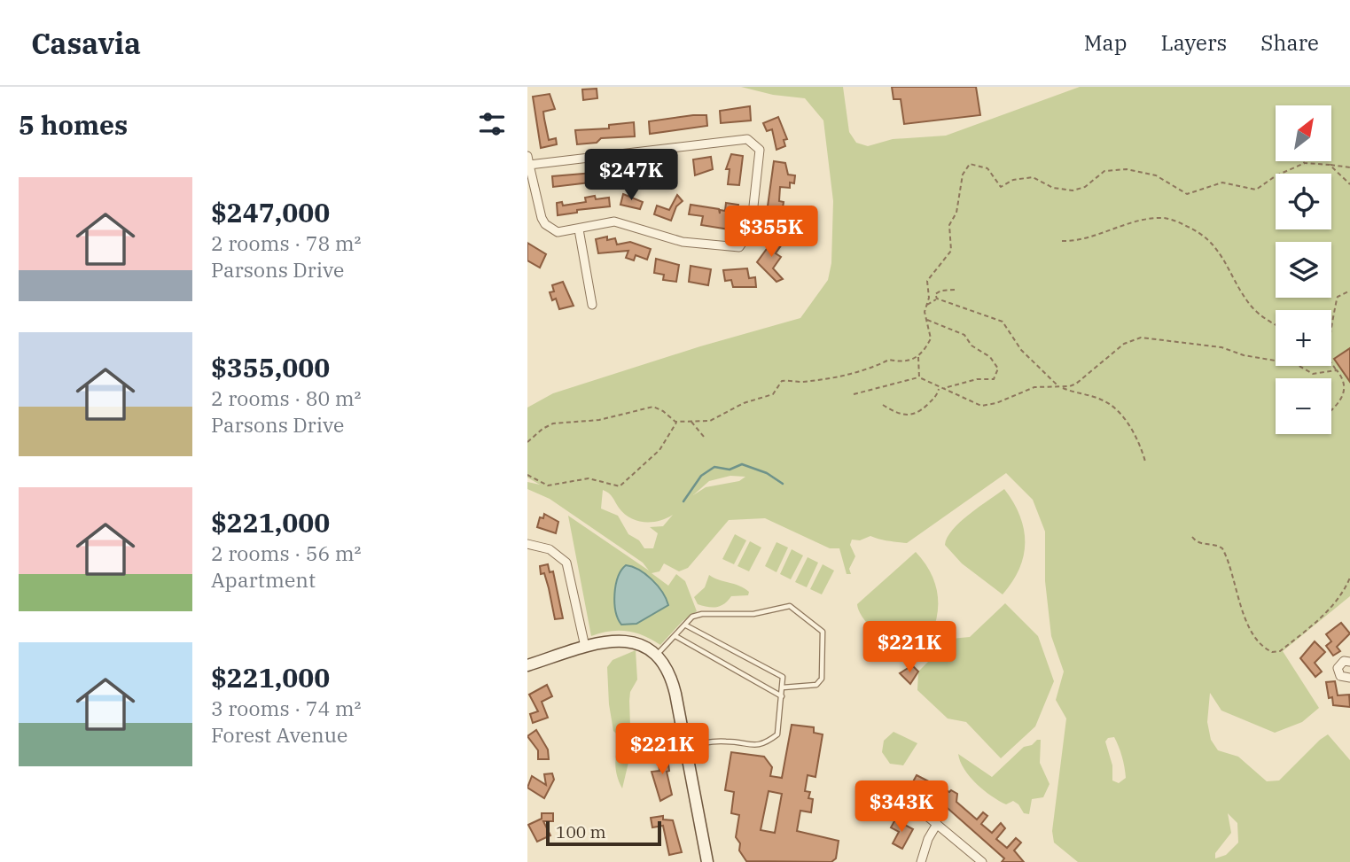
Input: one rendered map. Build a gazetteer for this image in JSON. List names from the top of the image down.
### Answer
{
  "scale_bar": "100 m",
  "north": "top right",
  "page": {
    "header": "Casavia",
    "nav": ["Map", "Layers", "Share"],
    "heading": "5 homes",
    "map_buttons": ["+", "−"],
    "price": [
      "$247K",
      "$355K",
      "$221K",
      "$221K",
      "$343K"
    ],
    "list": [
      {
        "name": "$247,000",
        "note": "2 rooms · 78 m² · Parsons Drive"
      },
      {
        "name": "$355,000",
        "note": "2 rooms · 80 m² · Parsons Drive"
      },
      {
        "name": "$221,000",
        "note": "2 rooms · 56 m² · Apartment"
      },
      {
        "name": "$221,000",
        "note": "3 rooms · 74 m² · Forest Avenue"
      }
    ],
    "scale": "100 m"
  }
}
